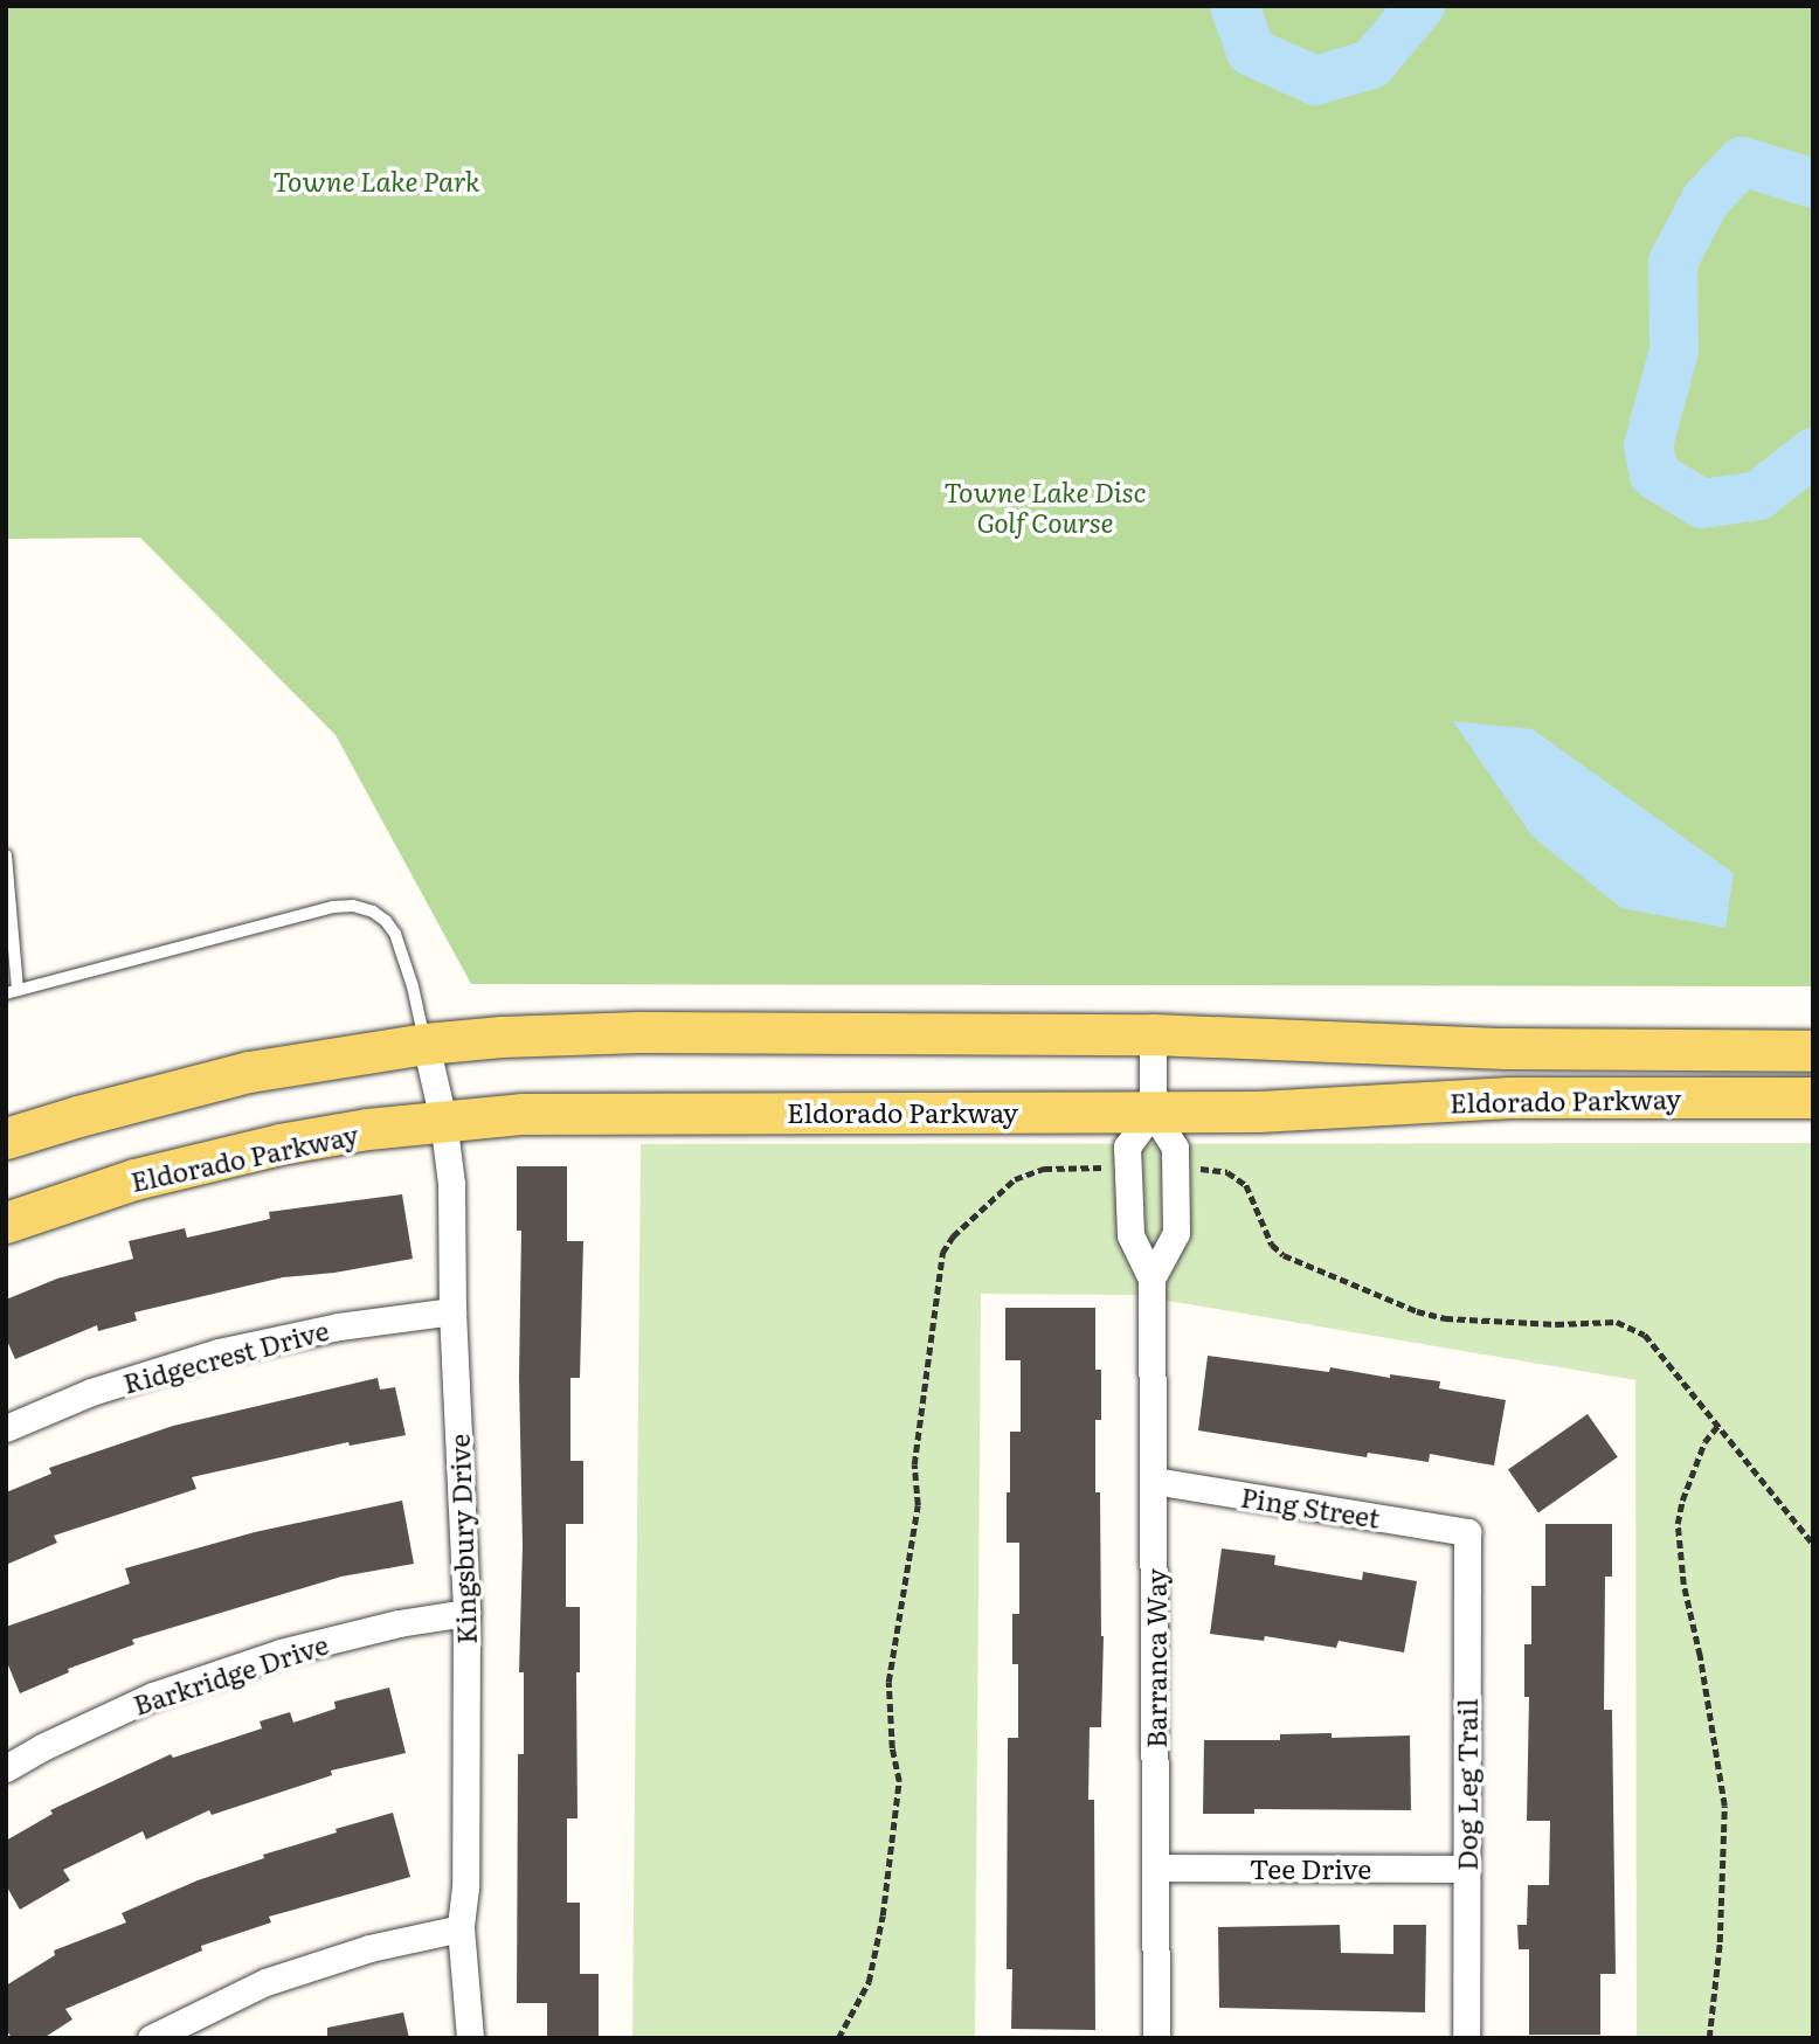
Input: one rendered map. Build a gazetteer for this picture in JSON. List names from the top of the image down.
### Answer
{
  "streets": {
    "main road": ["Eldorado Parkway"],
    "street": [
      "Ridgecrest Drive",
      "Ping Street",
      "Kingsbury Drive",
      "Barranca Way",
      "Barkridge Drive",
      "Dog Leg Trail",
      "Tee Drive"
    ]
  },
  "crossings": [
    ["Eldorado Parkway", "Kingsbury Drive"],
    ["Eldorado Parkway", "Barranca Way"],
    ["Ridgecrest Drive", "Kingsbury Drive"],
    ["Ping Street", "Barranca Way"],
    ["Ping Street", "Dog Leg Trail"],
    ["Kingsbury Drive", "Barkridge Drive"],
    ["Barranca Way", "Tee Drive"],
    ["Dog Leg Trail", "Tee Drive"]
  ],
  "parks": ["Towne Lake Park", "Towne Lake Disc Golf Course"]
}
